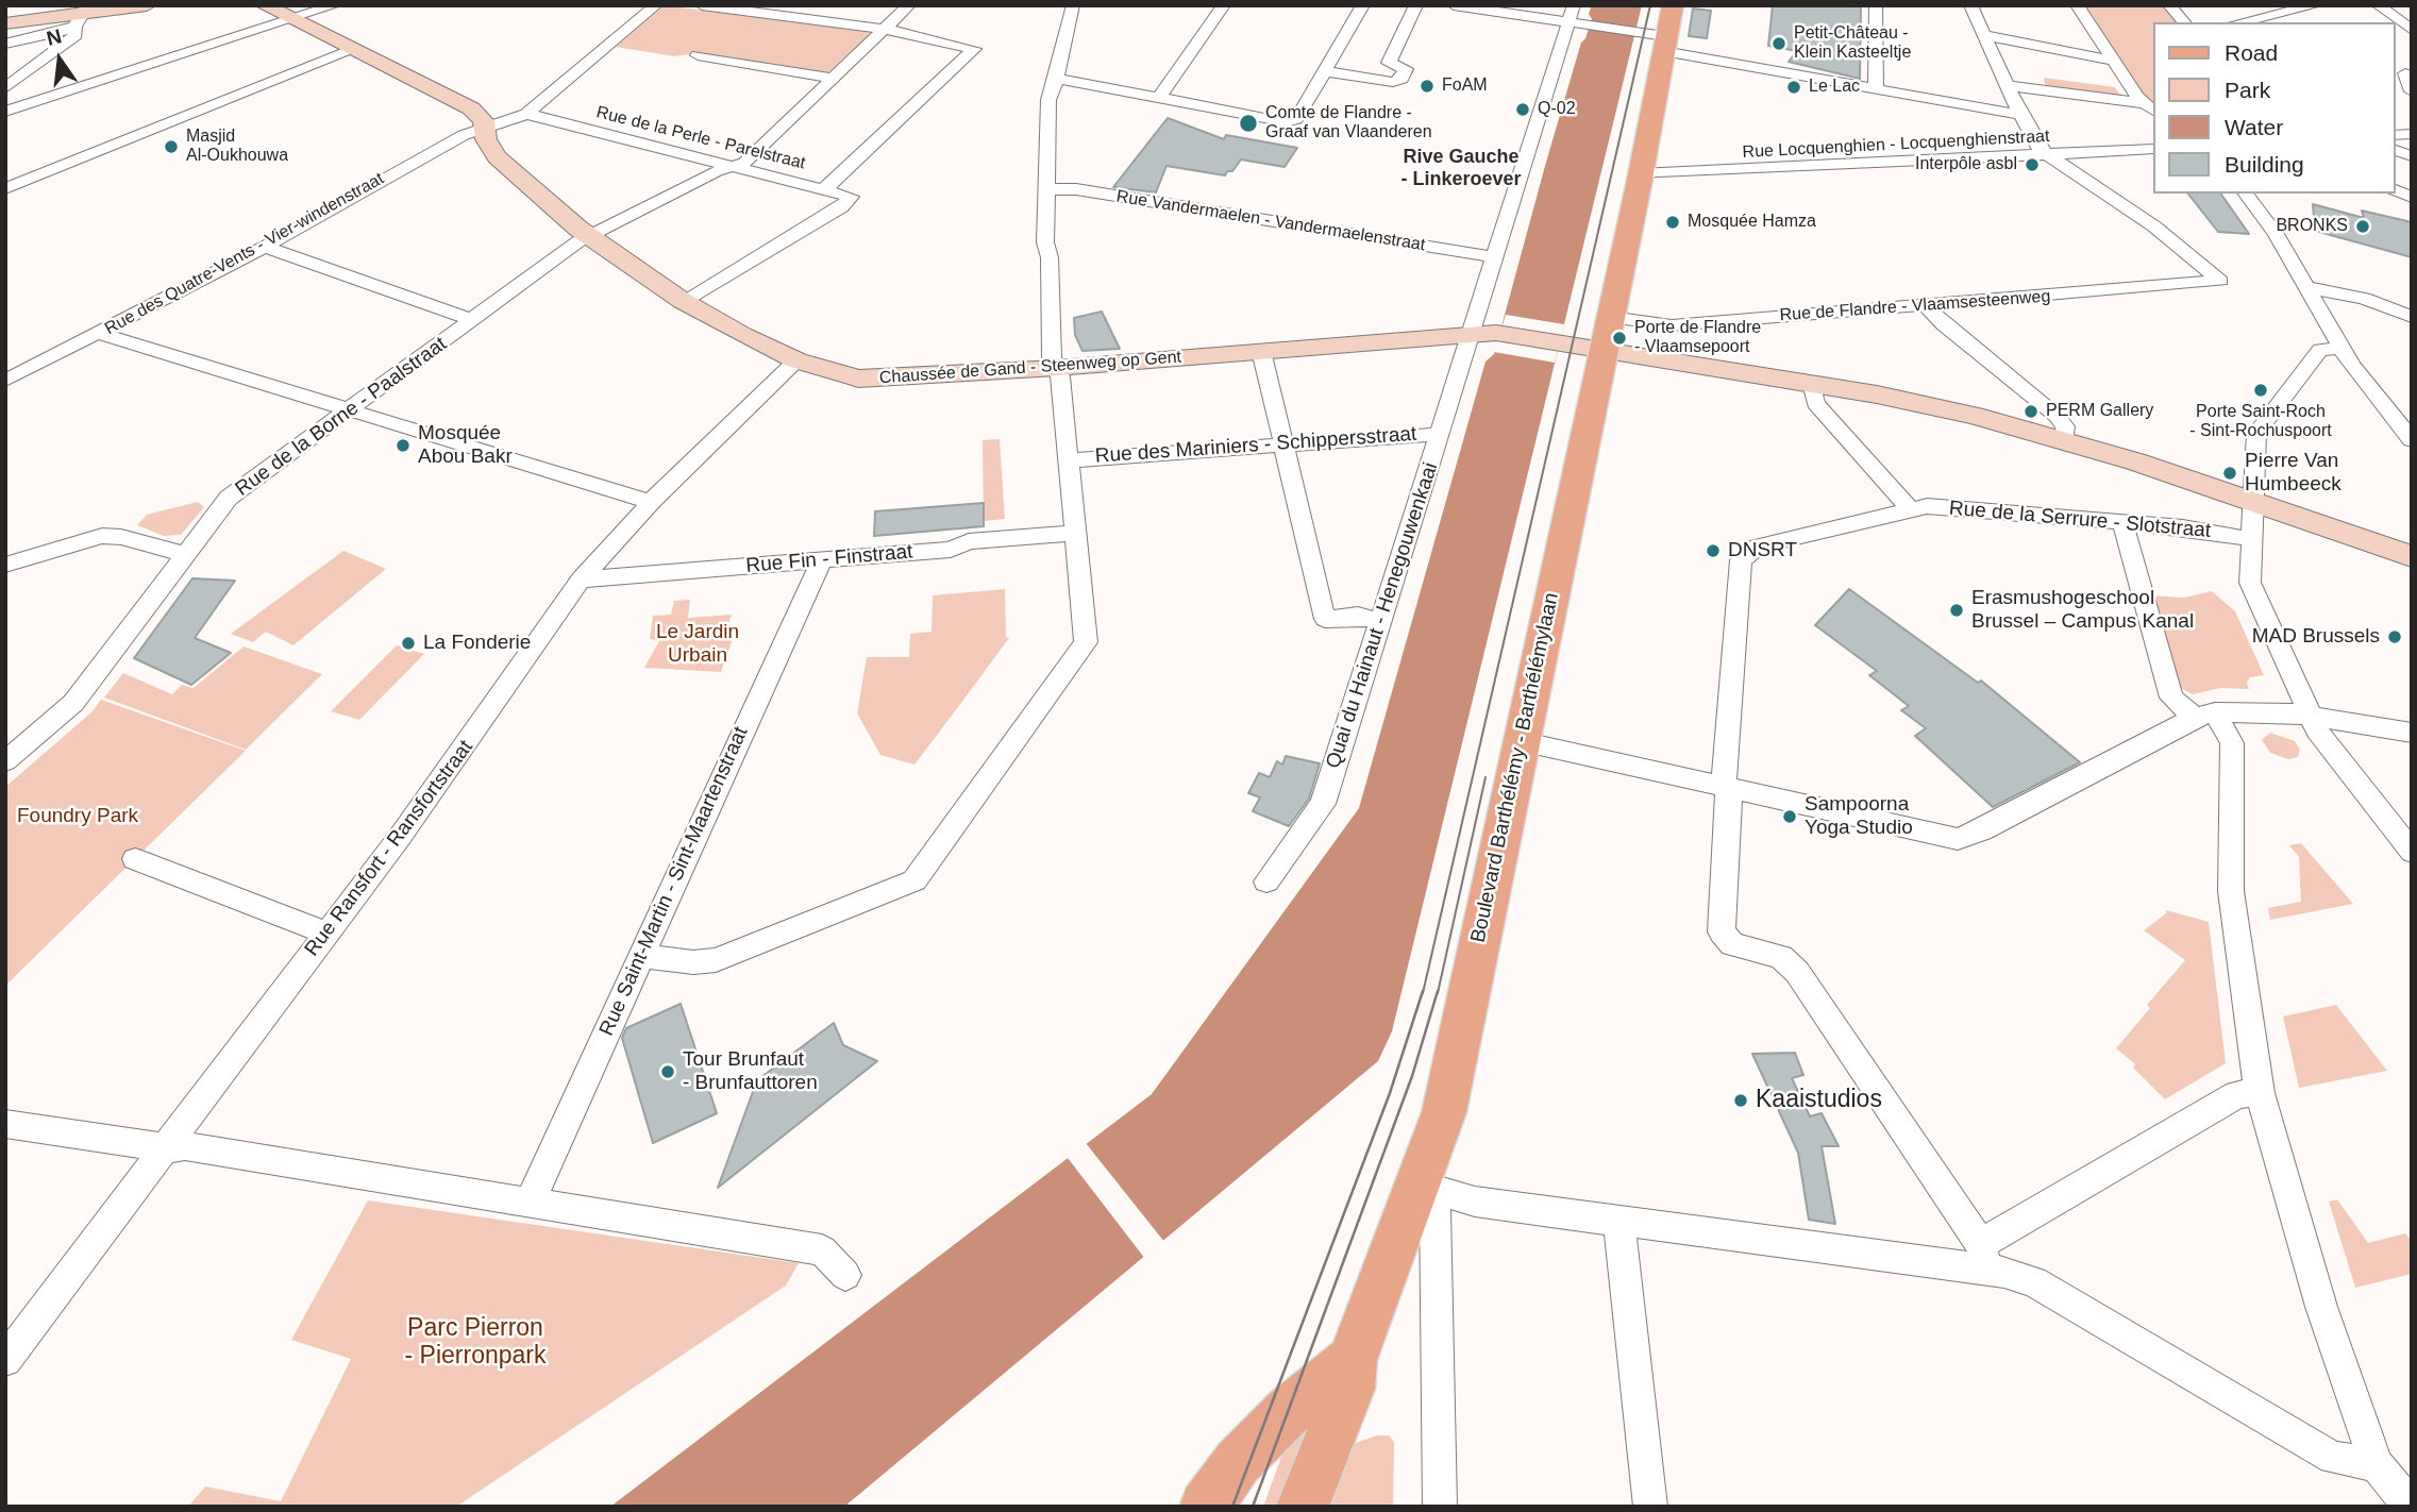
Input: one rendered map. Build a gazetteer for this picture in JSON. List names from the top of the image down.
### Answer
{
  "streets": {
    "main road": ["Boulevard Barthélémy - Barthélémylaan"],
    "street": [
      "Rue de la Perle - Parelstraat",
      "Rue Locquenghien - Locquenghienstraat",
      "Rue Vandermaelen - Vandermaelenstraat",
      "Rue des Quatre-Vents - Vier-windenstraat",
      "Rue de Flandre - Vlaamsesteenweg",
      "Chaussée de Gand - Steenweg op Gent",
      "Rue de la Borne - Paalstraat",
      "Rue des Mariniers - Schippersstraat",
      "Rue de la Serrure - Slotstraat",
      "Rue Fin - Finstraat",
      "Quai du Hainaut - Henegouwenkaai",
      "Rue Ransfort - Ransfortstraat",
      "Rue Saint-Martin - Sint-Maartenstraat"
    ]
  },
  "crossings": [
    ["Rue de la Perle - Parelstraat", "Rue des Quatre-Vents - Vier-windenstraat"],
    ["Rue Locquenghien - Locquenghienstraat", "Rue de Flandre - Vlaamsesteenweg"],
    ["Rue Locquenghien - Locquenghienstraat", "Boulevard Barthélémy - Barthélémylaan"],
    ["Rue des Quatre-Vents - Vier-windenstraat", "Chaussée de Gand - Steenweg op Gent"],
    ["Rue de Flandre - Vlaamsesteenweg", "Boulevard Barthélémy - Barthélémylaan"],
    ["Chaussée de Gand - Steenweg op Gent", "Rue de la Borne - Paalstraat"],
    ["Chaussée de Gand - Steenweg op Gent", "Quai du Hainaut - Henegouwenkaai"],
    ["Chaussée de Gand - Steenweg op Gent", "Boulevard Barthélémy - Barthélémylaan"],
    ["Chaussée de Gand - Steenweg op Gent", "Rue Ransfort - Ransfortstraat"],
    ["Rue des Mariniers - Schippersstraat", "Quai du Hainaut - Henegouwenkaai"],
    ["Rue Fin - Finstraat", "Rue Ransfort - Ransfortstraat"],
    ["Rue Fin - Finstraat", "Rue Saint-Martin - Sint-Maartenstraat"]
  ],
  "districts": ["Rive Gauche - Linkeroever"],
  "parks": ["Le Jardin Urbain", "Foundry Park", "Parc Pierron - Pierronpark"],
  "places": [
    "Petit-Château - Klein Kasteeltje",
    "FoAM",
    "Le Lac",
    "Q-02",
    "Comte de Flandre - Graaf van Vlaanderen",
    "Masjid Al-Oukhouwa",
    "Interpôle asbl",
    "Mosquée Hamza",
    "BRONKS",
    "Porte de Flandre - Vlaamsepoort",
    "Porte Saint-Roch - Sint-Rochuspoort",
    "PERM Gallery",
    "Mosquée Abou Bakr",
    "Pierre Van Humbeeck",
    "DNSRT",
    "Erasmushogeschool Brussel – Campus Kanal",
    "MAD Brussels",
    "La Fonderie",
    "Sampoorna Yoga Studio",
    "Tour Brunfaut - Brunfauttoren",
    "Kaaistudios"
  ],
  "legend": [
    "Road",
    "Park",
    "Water",
    "Building"
  ],
  "north": "top"
}
